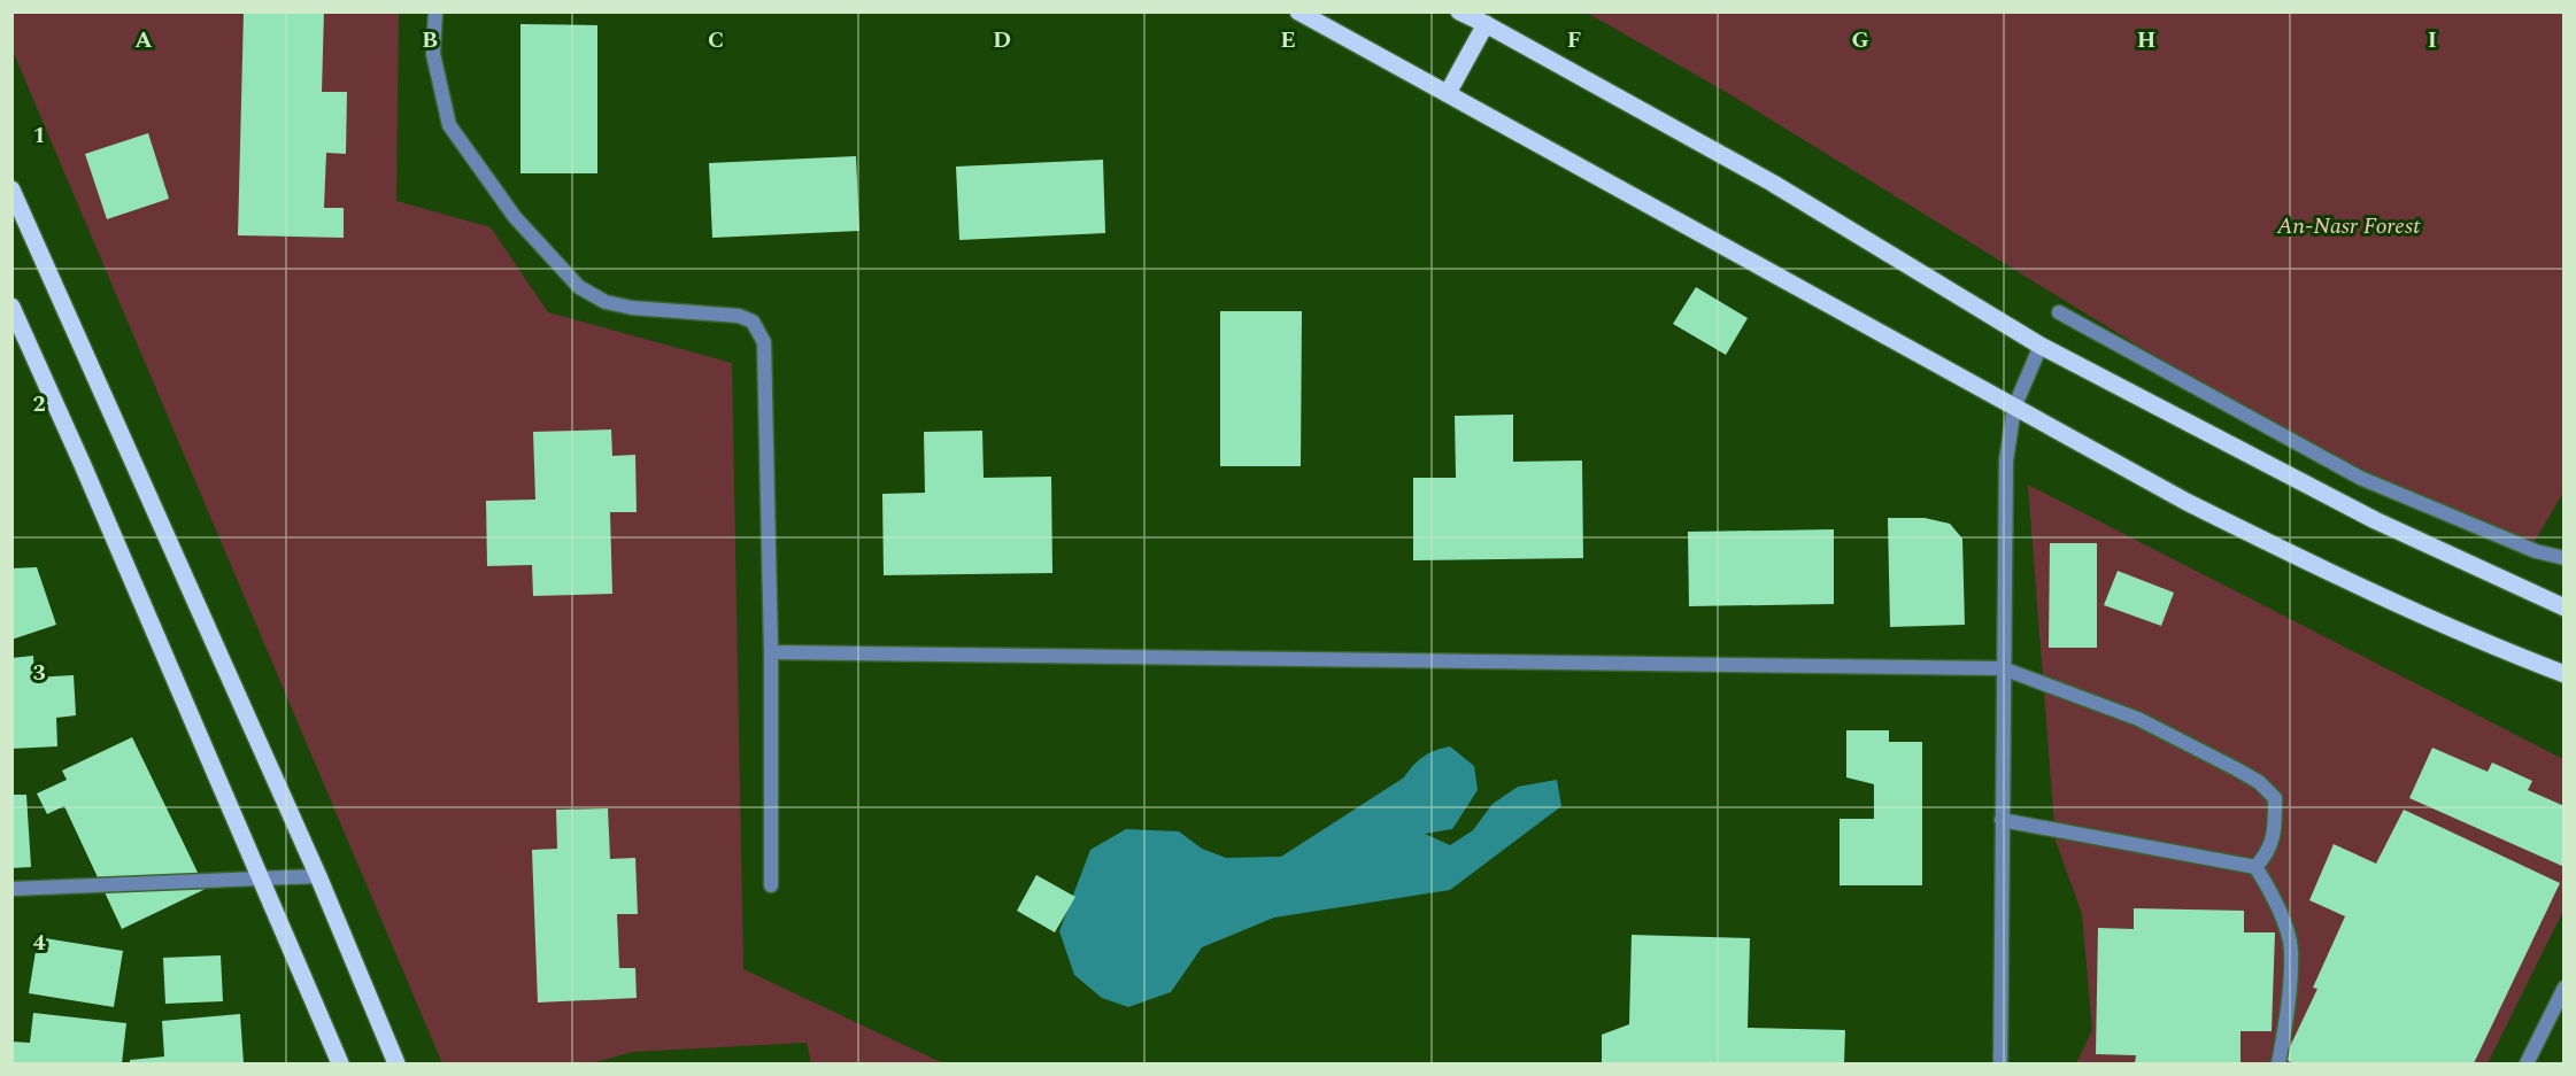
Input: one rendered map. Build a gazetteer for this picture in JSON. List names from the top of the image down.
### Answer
{
  "parks": ["An-Nasr Forest"],
  "grid": {
    "columns": [
      "A",
      "B",
      "C",
      "D",
      "E",
      "F",
      "G",
      "H",
      "I"
    ],
    "rows": [
      "1",
      "2",
      "3",
      "4"
    ]
  }
}
